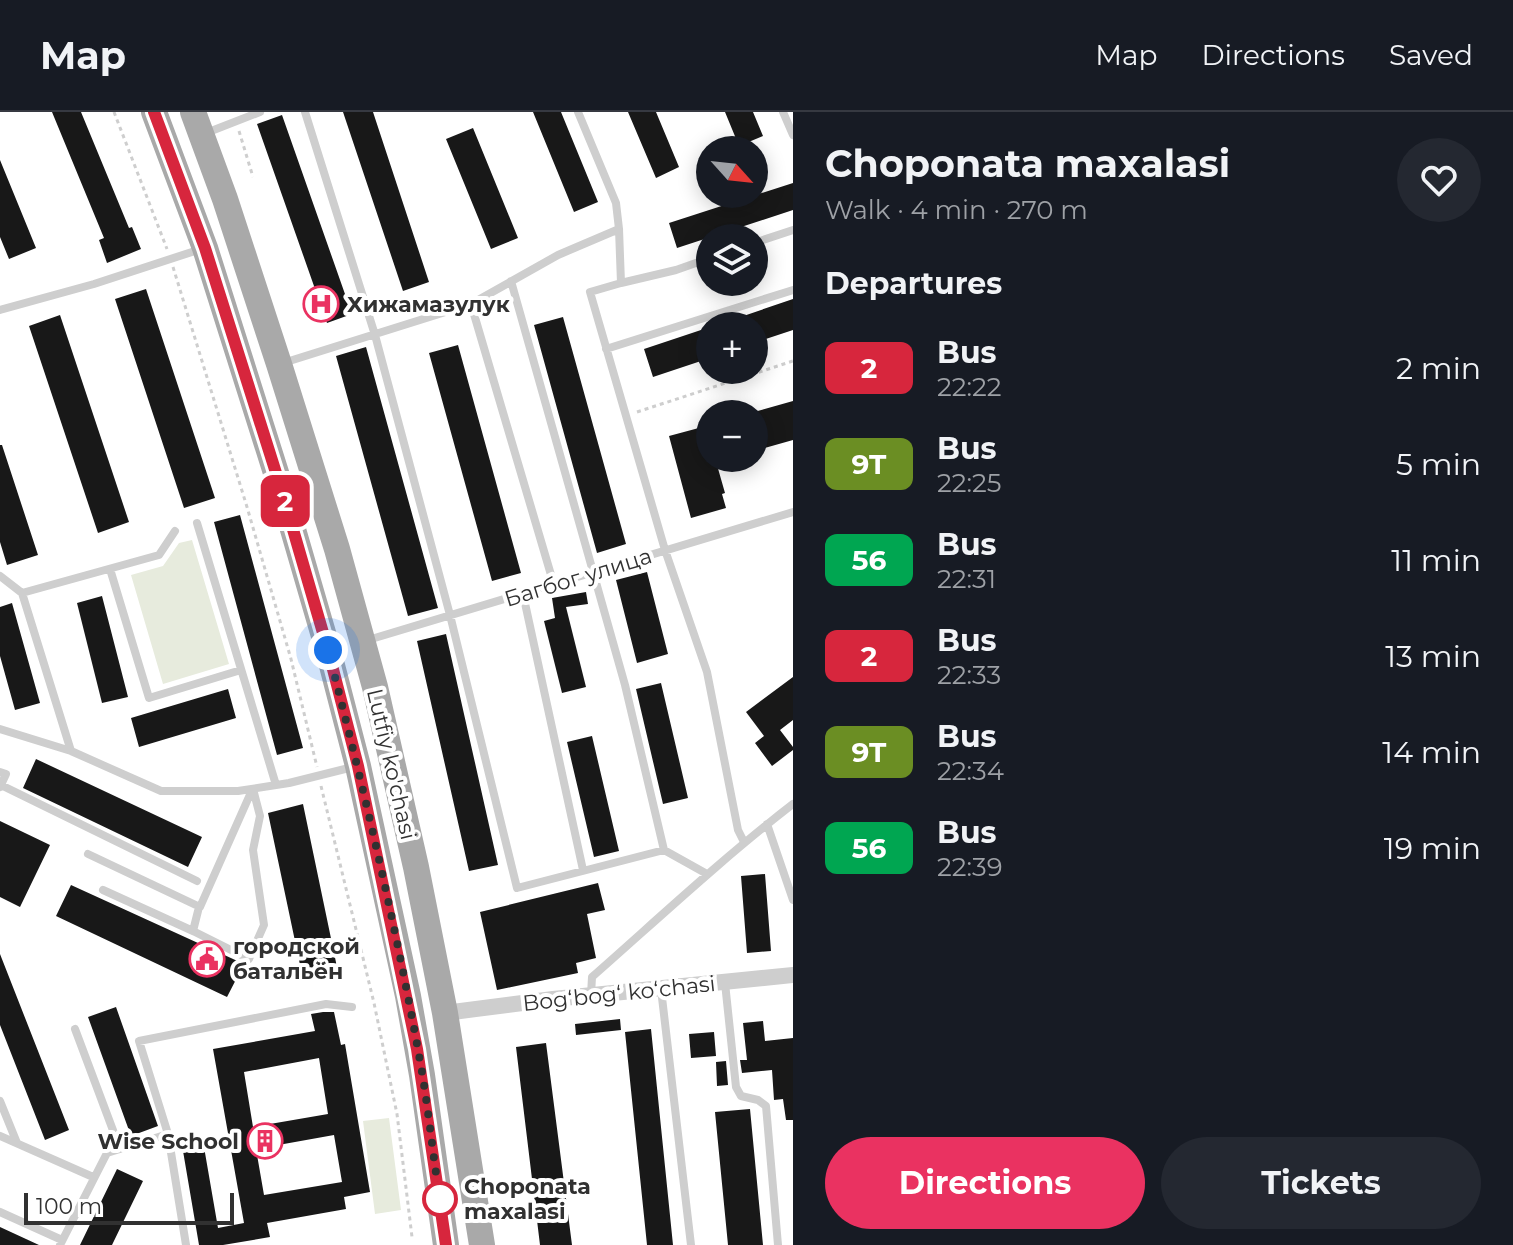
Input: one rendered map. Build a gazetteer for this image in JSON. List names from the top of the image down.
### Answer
{
  "streets": {
    "main road": ["Lutfiy ko'chasi"],
    "street": ["Bogʻbogʻ koʻchasi"],
    "lane": ["Багбог улица"]
  },
  "crossings": [
    ["Багбог улица", "Lutfiy ko'chasi"],
    ["Lutfiy ko'chasi", "Bogʻbogʻ koʻchasi"]
  ],
  "places": {
    "hospital": ["Хижамазулук"],
    "public building": ["городской батальён"],
    "building": ["Wise School"],
    "other": ["Choponata maxalasi"]
  },
  "lines": ["bus line 2"],
  "scale_bar": "100 m",
  "north": "bottom right",
  "page": {
    "header": "Map",
    "nav": ["Map", "Directions", "Saved"],
    "on_map": "2",
    "heading": [
      ["Choponata maxalasi", "Walk · 4 min · 270 m"],
      "Departures"
    ],
    "map_buttons": ["+", "−"],
    "list": [
      {
        "mark": "2",
        "name": "Bus",
        "note": "22:22",
        "value": "2 min"
      },
      {
        "mark": "9Т",
        "name": "Bus",
        "note": "22:25",
        "value": "5 min"
      },
      {
        "mark": "56",
        "name": "Bus",
        "note": "22:31",
        "value": "11 min"
      },
      {
        "mark": "2",
        "name": "Bus",
        "note": "22:33",
        "value": "13 min"
      },
      {
        "mark": "9Т",
        "name": "Bus",
        "note": "22:34",
        "value": "14 min"
      },
      {
        "mark": "56",
        "name": "Bus",
        "note": "22:39",
        "value": "19 min"
      }
    ],
    "buttons": ["Directions", "Tickets"],
    "scale": "100 m"
  }
}
